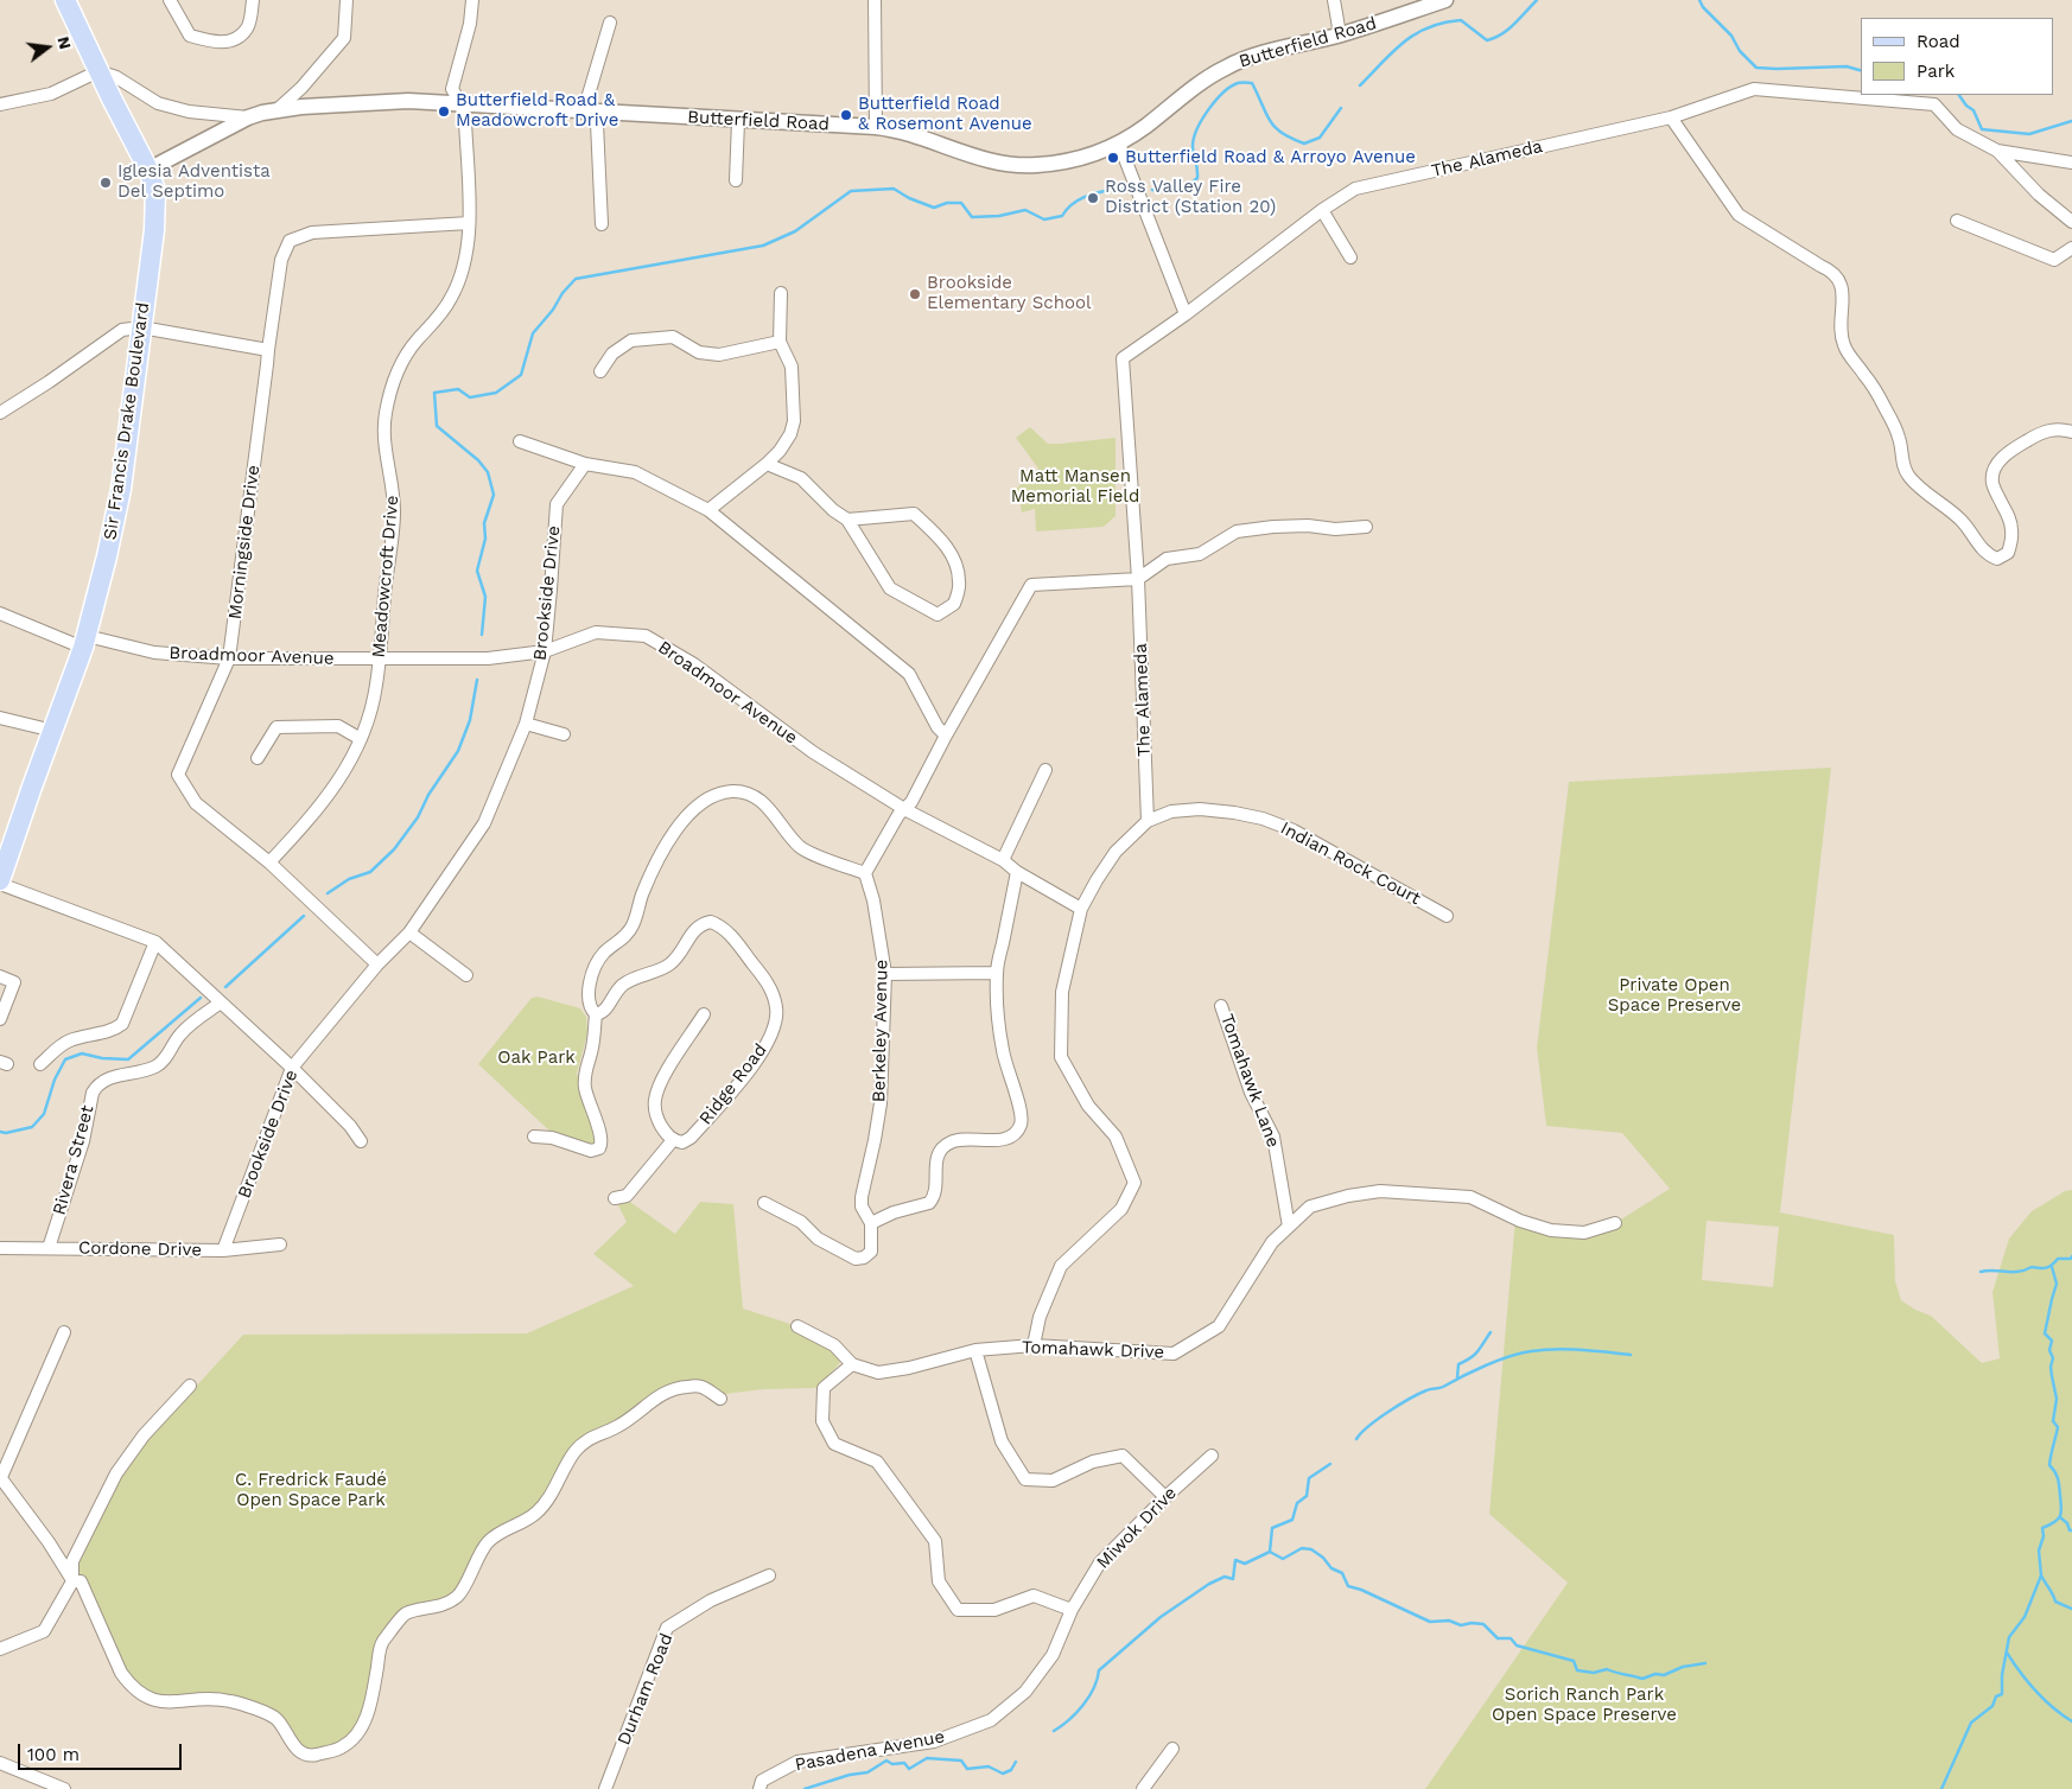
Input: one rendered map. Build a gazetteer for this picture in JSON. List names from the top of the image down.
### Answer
{
  "streets": {
    "main road": ["Sir Francis Drake Boulevard"],
    "street": [
      "Butterfield Road",
      "The Alameda",
      "Morningside Drive",
      "Meadowcroft Drive",
      "Brookside Drive",
      "Broadmoor Avenue",
      "Indian Rock Court",
      "Berkeley Avenue",
      "Tomahawk Lane",
      "Ridge Road",
      "Rivera Street",
      "Cordone Drive",
      "Tomahawk Drive",
      "Miwok Drive",
      "Durham Road",
      "Pasadena Avenue"
    ]
  },
  "crossings": [
    ["Butterfield Road", "Sir Francis Drake Boulevard"],
    ["Butterfield Road", "Meadowcroft Drive"],
    ["The Alameda", "Indian Rock Court"],
    ["Sir Francis Drake Boulevard", "Broadmoor Avenue"],
    ["Morningside Drive", "Meadowcroft Drive"],
    ["Morningside Drive", "Brookside Drive"],
    ["Morningside Drive", "Broadmoor Avenue"],
    ["Meadowcroft Drive", "Broadmoor Avenue"],
    ["Brookside Drive", "Broadmoor Avenue"],
    ["Brookside Drive", "Cordone Drive"],
    ["Tomahawk Lane", "Tomahawk Drive"],
    ["Rivera Street", "Cordone Drive"],
    ["Miwok Drive", "Pasadena Avenue"]
  ],
  "parks": [
    "Matt Mansen Memorial Field",
    "Private Open Space Preserve",
    "Oak Park",
    "C. Fredrick Faudé Open Space Park",
    "Sorich Ranch Park Open Space Preserve"
  ],
  "places": [
    "Butterfield Road & Meadowcroft Drive",
    "Butterfield Road & Rosemont Avenue",
    "Butterfield Road & Arroyo Avenue",
    "Iglesia Adventista Del Septimo",
    "Ross Valley Fire District (Station 20)",
    "Brookside Elementary School"
  ],
  "legend": ["Road", "Park"],
  "scale_bar": "100 m",
  "north": "right"
}
